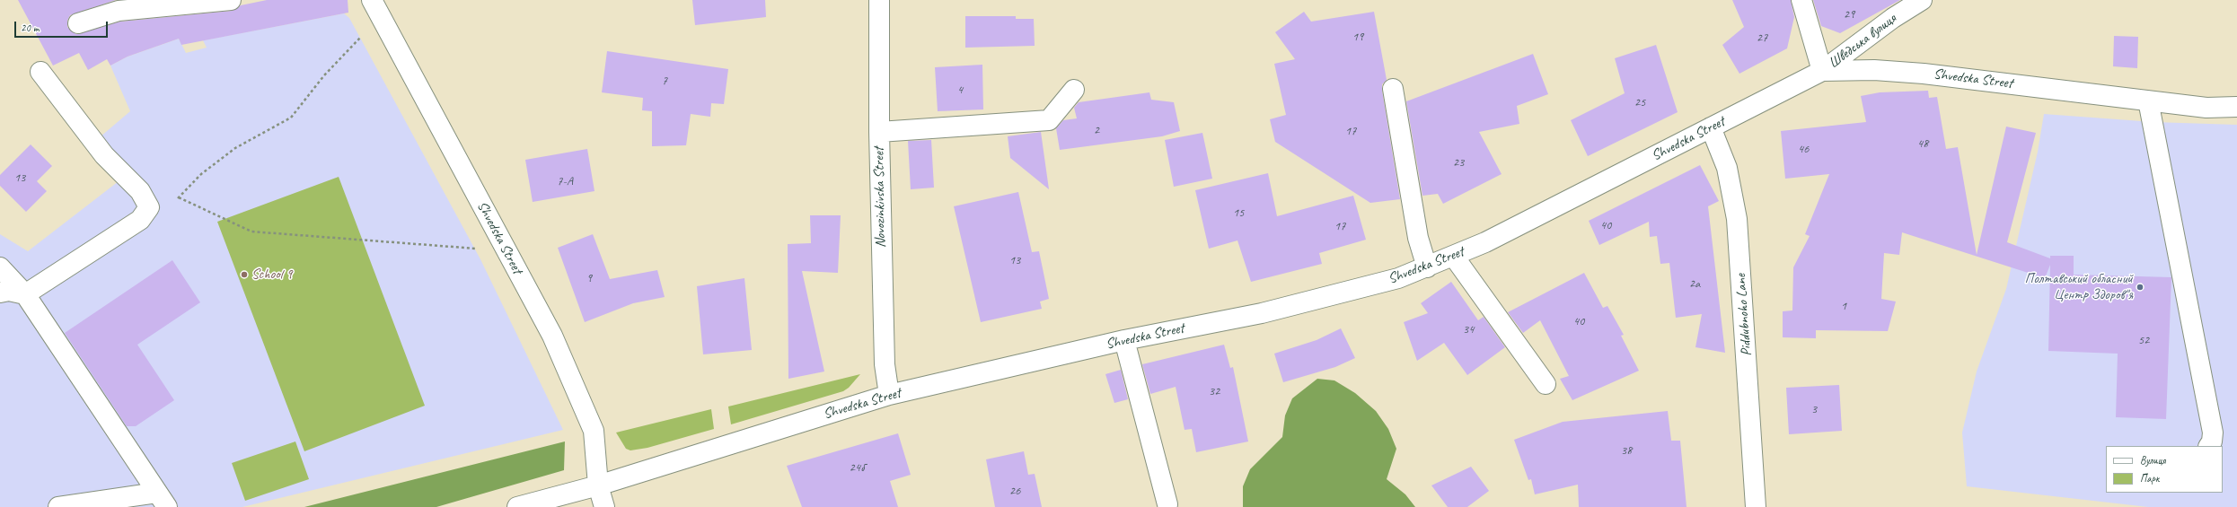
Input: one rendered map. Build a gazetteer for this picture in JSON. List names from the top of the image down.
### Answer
{
  "streets": {
    "street": [
      "Шведська вулиця",
      "Shvedska Street",
      "Novozinkivska Street",
      "Piddubnoho Lane"
    ]
  },
  "crossings": [
    ["Шведська вулиця", "Shvedska Street"],
    ["Shvedska Street", "Novozinkivska Street"],
    ["Shvedska Street", "Piddubnoho Lane"]
  ],
  "places": ["School 9", "Полтавський обласний Центр Здоров\"я"],
  "house_numbers": [
    "29",
    "19",
    "27",
    "7",
    "4",
    "25",
    "2",
    "17",
    "48",
    "46",
    "23",
    "13",
    "7-А",
    "15",
    "40",
    "17",
    "13",
    "9",
    "2а",
    "1",
    "40",
    "34",
    "52",
    "32",
    "3",
    "38",
    "24б",
    "26"
  ],
  "legend": ["Вулиця", "Парк"],
  "scale_bar": "20 m"
}
